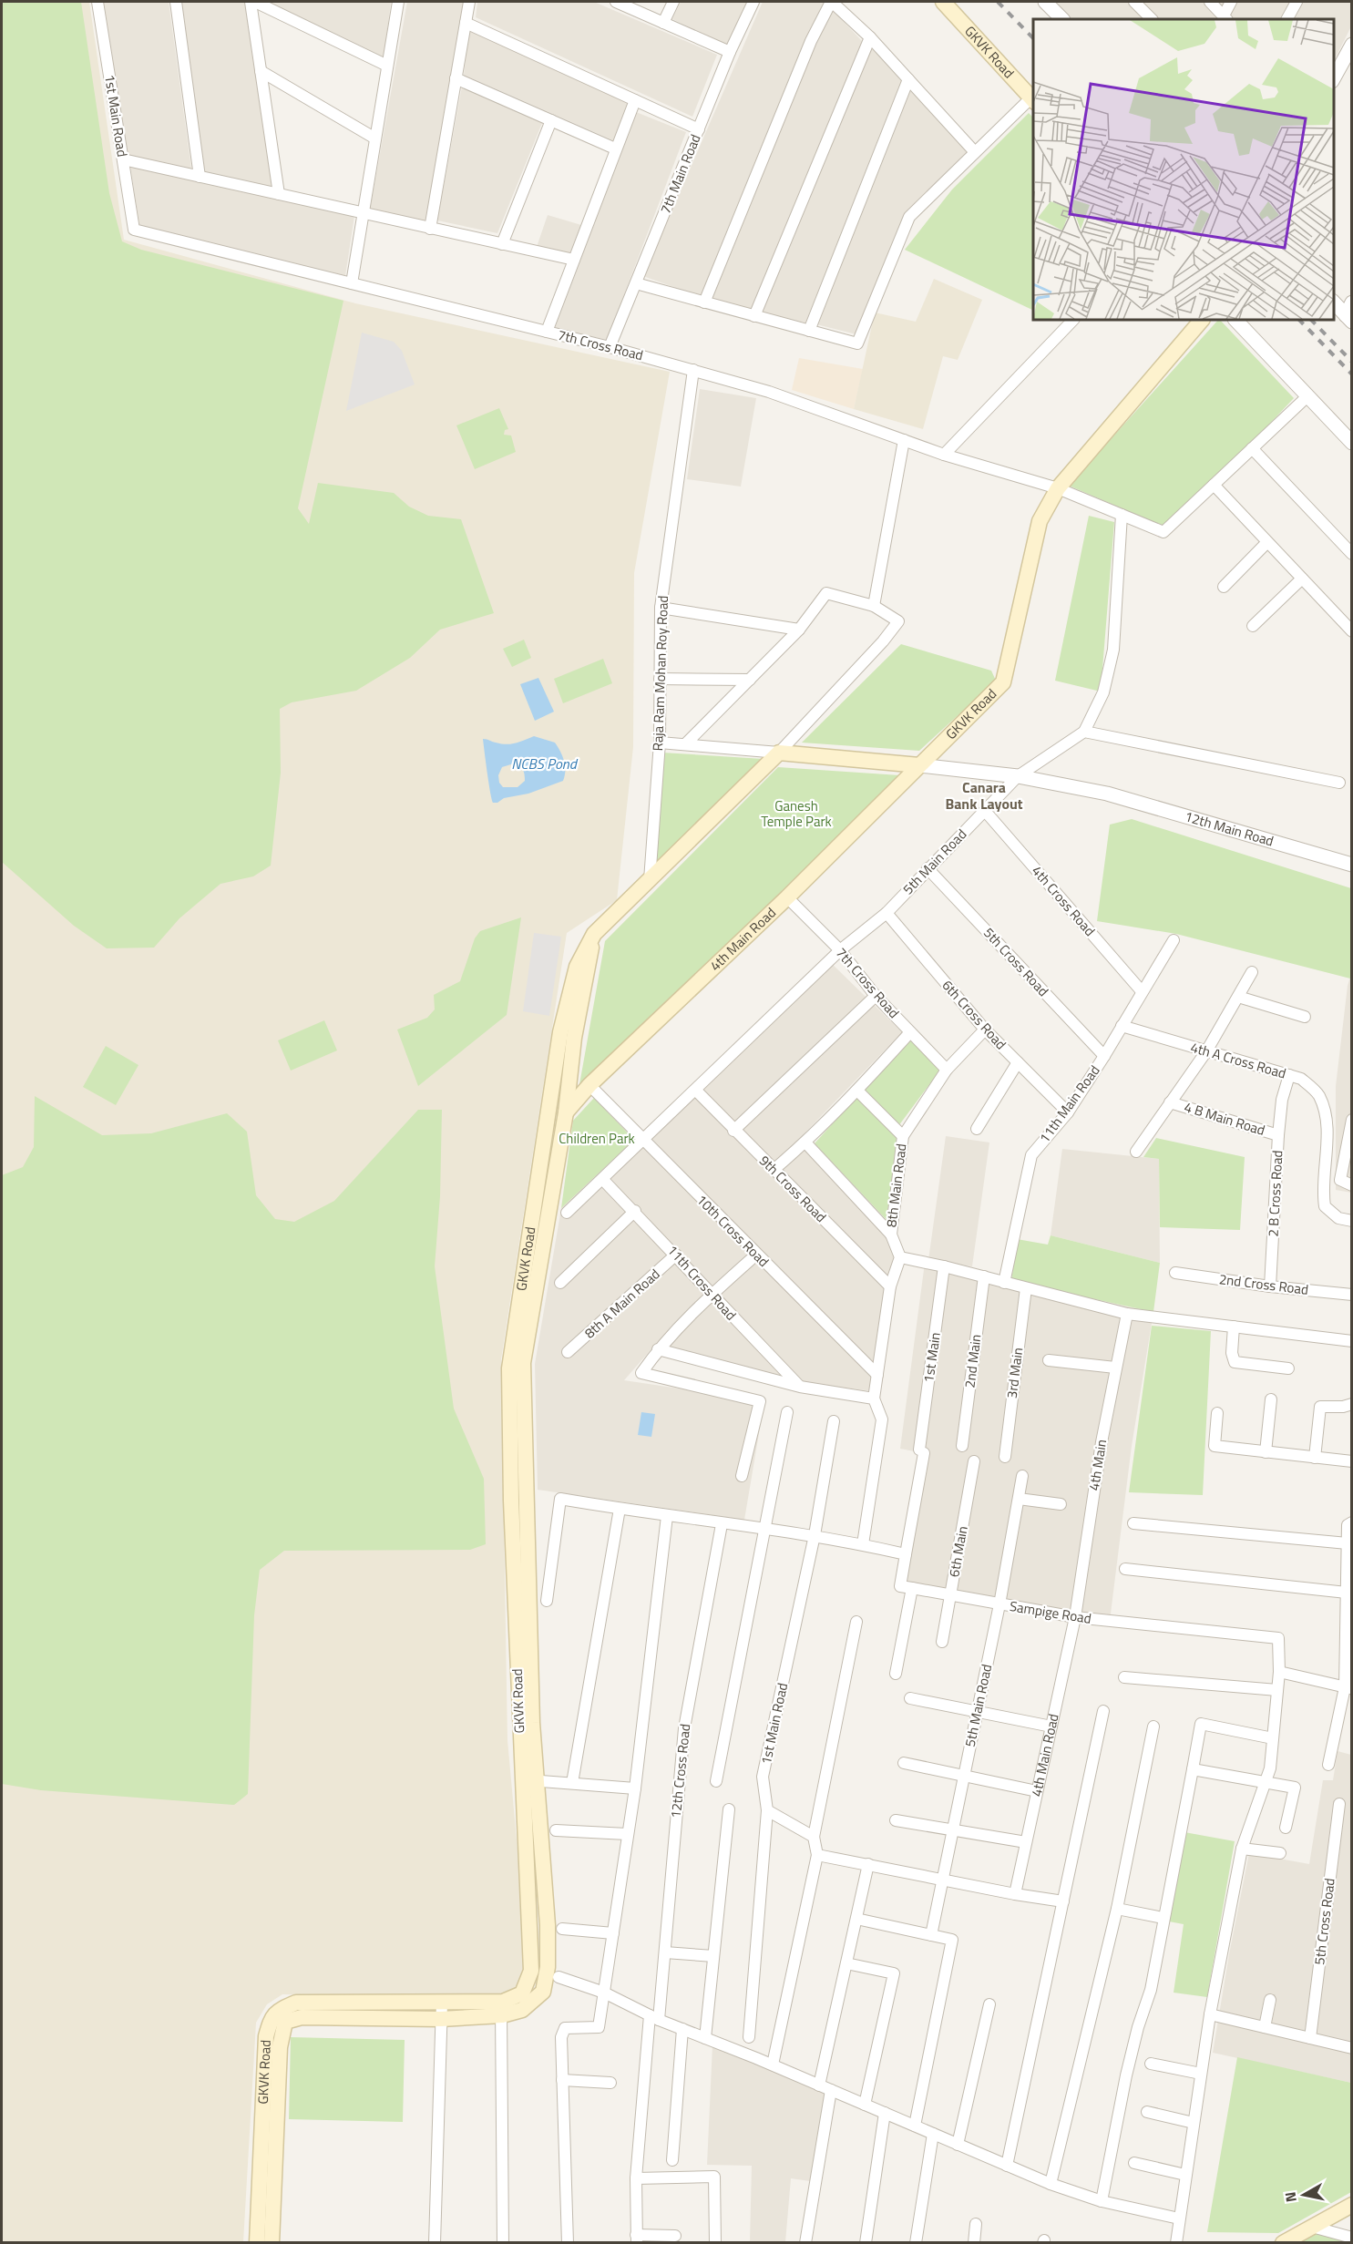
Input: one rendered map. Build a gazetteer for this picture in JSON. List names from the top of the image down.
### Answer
{
  "streets": {
    "main road": ["GKVK Road", "4th Main Road"],
    "street": [
      "1st Main Road",
      "7th Main Road",
      "7th Cross Road",
      "Raja Ram Mohan Roy Road",
      "12th Main Road",
      "5th Main Road",
      "4th Cross Road",
      "5th Cross Road",
      "6th Cross Road",
      "4th A Cross Road",
      "11th Main Road",
      "4 B Main Road",
      "8th Main Road",
      "9th Cross Road",
      "2 B Cross Road",
      "10th Cross Road",
      "11th Cross Road",
      "2nd Cross Road",
      "8th A Main Road",
      "1st Main",
      "2nd Main",
      "3rd Main",
      "4th Main",
      "6th Main",
      "Sampige Road",
      "12th Cross Road"
    ]
  },
  "crossings": [
    ["GKVK Road", "7th Cross Road"],
    ["GKVK Road", "Raja Ram Mohan Roy Road"],
    ["GKVK Road", "12th Main Road"],
    ["GKVK Road", "4th Main Road"],
    ["1st Main Road", "7th Cross Road"],
    ["7th Main Road", "7th Cross Road"],
    ["7th Cross Road", "Raja Ram Mohan Roy Road"],
    ["7th Cross Road", "5th Main Road"],
    ["7th Cross Road", "4th Main Road"],
    ["7th Cross Road", "8th Main Road"],
    ["12th Main Road", "5th Main Road"],
    ["12th Main Road", "4th Main Road"],
    ["5th Main Road", "4th Cross Road"],
    ["5th Main Road", "5th Cross Road"],
    ["5th Main Road", "6th Cross Road"],
    ["5th Main Road", "9th Cross Road"],
    ["5th Main Road", "10th Cross Road"],
    ["5th Main Road", "11th Cross Road"],
    ["5th Main Road", "Sampige Road"],
    ["4th Cross Road", "11th Main Road"],
    ["4th Main Road", "10th Cross Road"],
    ["4th Main Road", "4th Main"],
    ["4th Main Road", "Sampige Road"],
    ["5th Cross Road", "11th Main Road"],
    ["6th Cross Road", "11th Main Road"],
    ["6th Cross Road", "8th Main Road"],
    ["4th A Cross Road", "11th Main Road"],
    ["4th A Cross Road", "2 B Cross Road"],
    ["4 B Main Road", "2 B Cross Road"],
    ["2 B Cross Road", "2nd Cross Road"],
    ["11th Cross Road", "8th A Main Road"],
    ["4th Main", "Sampige Road"],
    ["6th Main", "Sampige Road"]
  ],
  "districts": ["Canara Bank Layout"],
  "water": ["NCBS Pond"],
  "parks": ["Ganesh Temple Park", "Children Park"],
  "north": "left"
}
